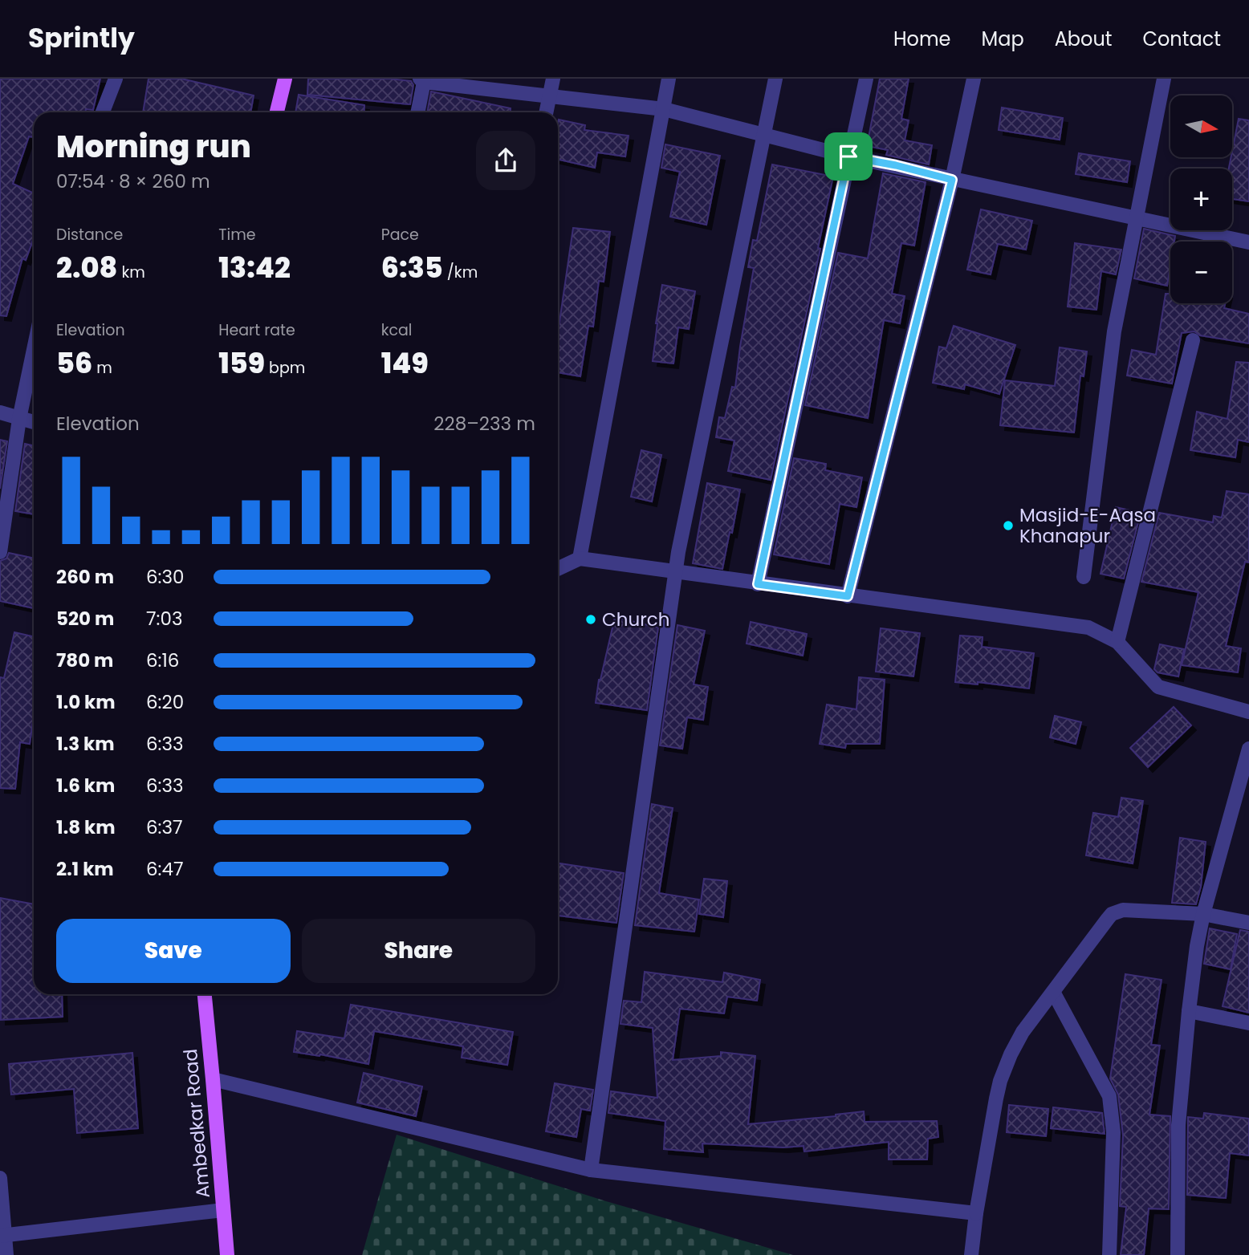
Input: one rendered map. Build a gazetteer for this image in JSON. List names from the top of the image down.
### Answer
{
  "streets": {
    "main road": ["Ambedkar Road"]
  },
  "places": ["Masjid-E-Aqsa Khanapur", "Church"],
  "north": "right",
  "page": {
    "header": "Sprintly",
    "nav": [
      "Home",
      "Map",
      "About",
      "Contact"
    ],
    "map_buttons": ["+", "−"],
    "heading": ["Morning run", "07:54 · 8 × 260 m"],
    "stats": [
      ["Distance", "2.08 km"],
      ["Time", "13:42"],
      ["Pace", "6:35 /km"],
      ["Elevation", "56 m"],
      ["Heart rate", "159 bpm"],
      ["kcal", "149"]
    ],
    "chart": ["Elevation", "228–233 m"],
    "list": [
      {
        "name": "260 m",
        "note": "6:30"
      },
      {
        "name": "520 m",
        "note": "7:03"
      },
      {
        "name": "780 m",
        "note": "6:16"
      },
      {
        "name": "1.0 km",
        "note": "6:20"
      },
      {
        "name": "1.3 km",
        "note": "6:33"
      },
      {
        "name": "1.6 km",
        "note": "6:33"
      },
      {
        "name": "1.8 km",
        "note": "6:37"
      },
      {
        "name": "2.1 km",
        "note": "6:47"
      }
    ],
    "buttons": ["Save", "Share"]
  }
}
